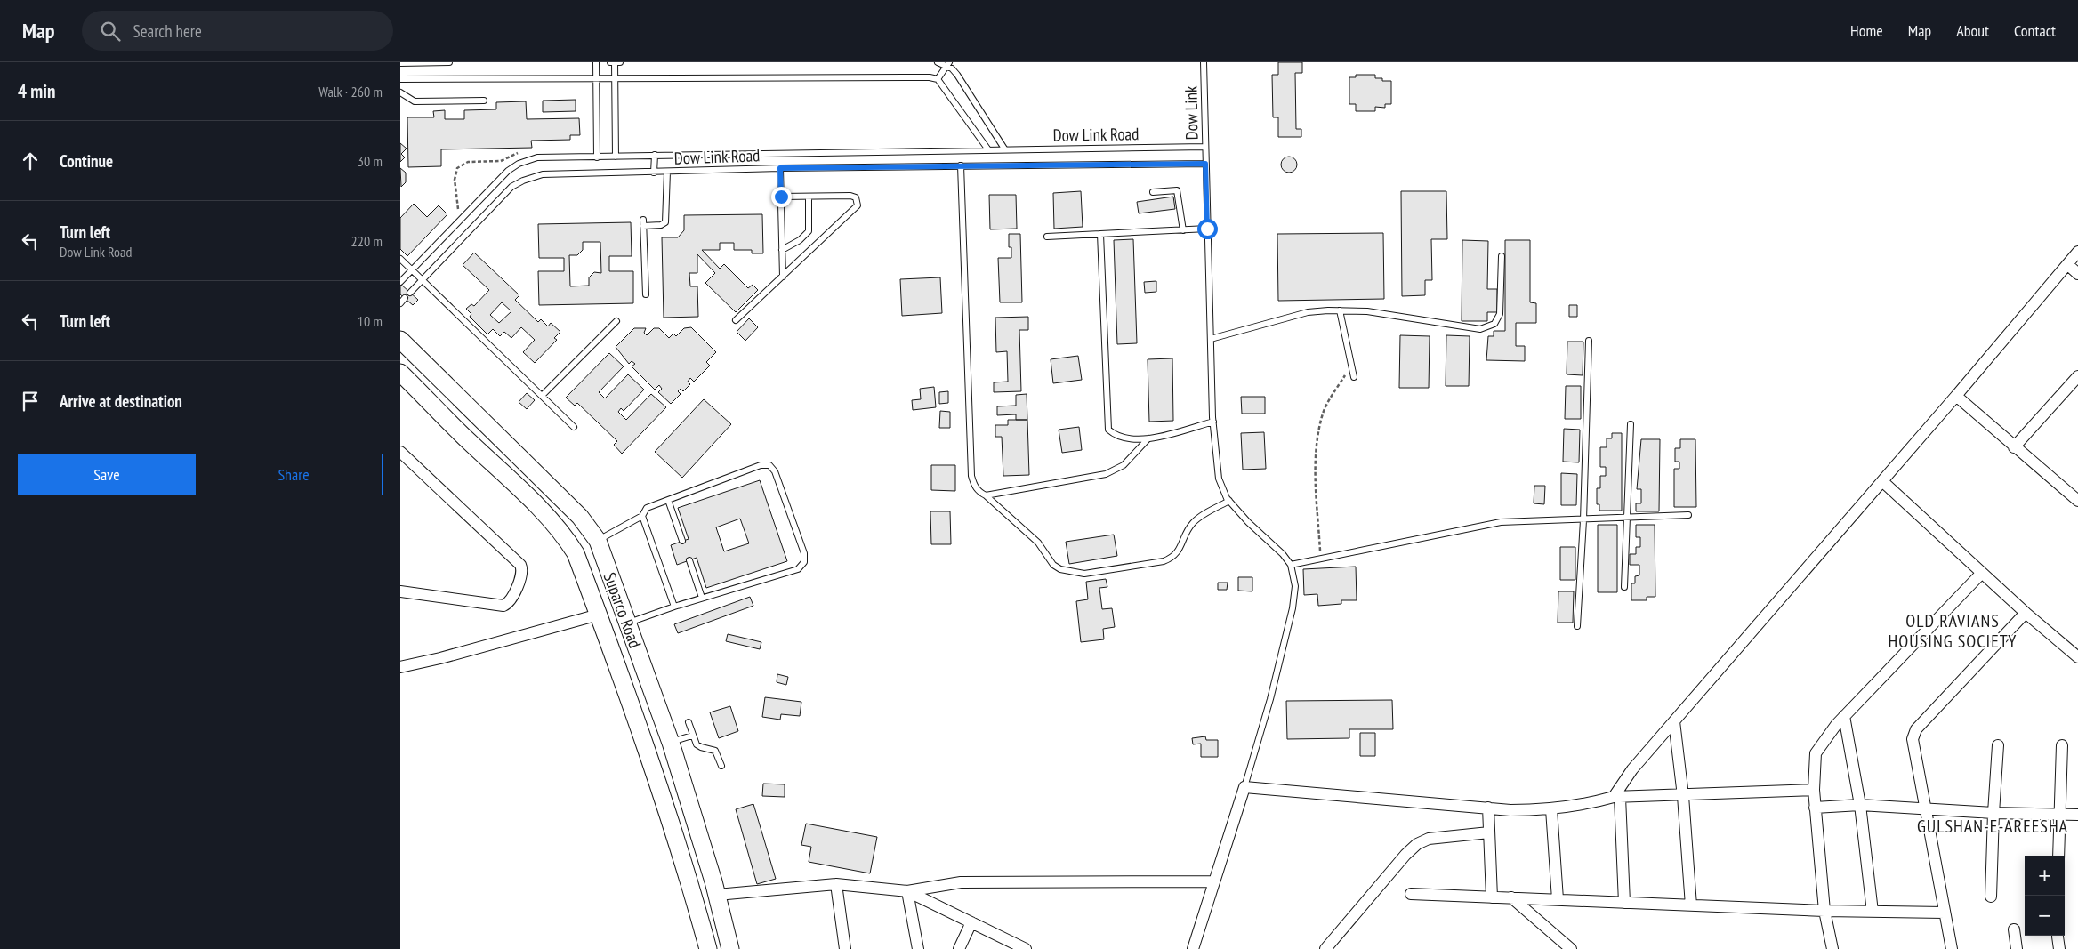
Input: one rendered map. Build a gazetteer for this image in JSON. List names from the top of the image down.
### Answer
{
  "streets": {
    "main road": ["Suparco Road"],
    "lane": ["Dow Link", "Dow Link Road"]
  },
  "crossings": [
    ["Dow Link", "Dow Link Road"]
  ],
  "districts": ["OLD RAVIANS HOUSING SOCIETY", "GULSHAN-E-AREESHA"],
  "page": {
    "header": "Map",
    "search": "Search here",
    "nav": [
      "Home",
      "Map",
      "About",
      "Contact"
    ],
    "heading": ["4 min", "Walk · 260 m"],
    "list": [
      ["Continue", "30 m"],
      ["Turn left", "Dow Link Road", "220 m"],
      ["Turn left", "10 m"],
      "Arrive at destination"
    ],
    "buttons": ["Save", "Share"],
    "map_buttons": ["+", "−"]
  }
}
